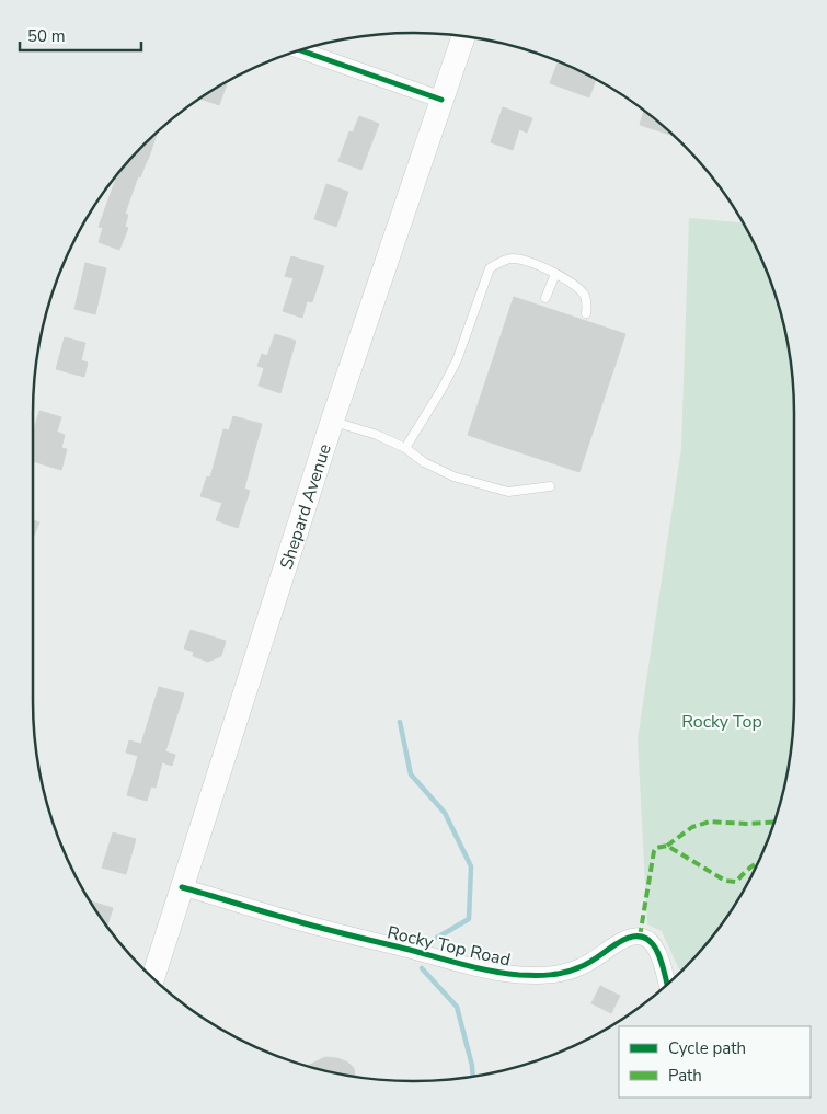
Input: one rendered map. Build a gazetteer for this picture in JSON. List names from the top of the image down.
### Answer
{
  "streets": {
    "main road": ["Shepard Avenue"],
    "street": ["Rocky Top Road"]
  },
  "crossings": [
    ["Shepard Avenue", "Rocky Top Road"]
  ],
  "parks": ["Rocky Top"],
  "legend": ["Cycle path", "Path"],
  "scale_bar": "50 m"
}
